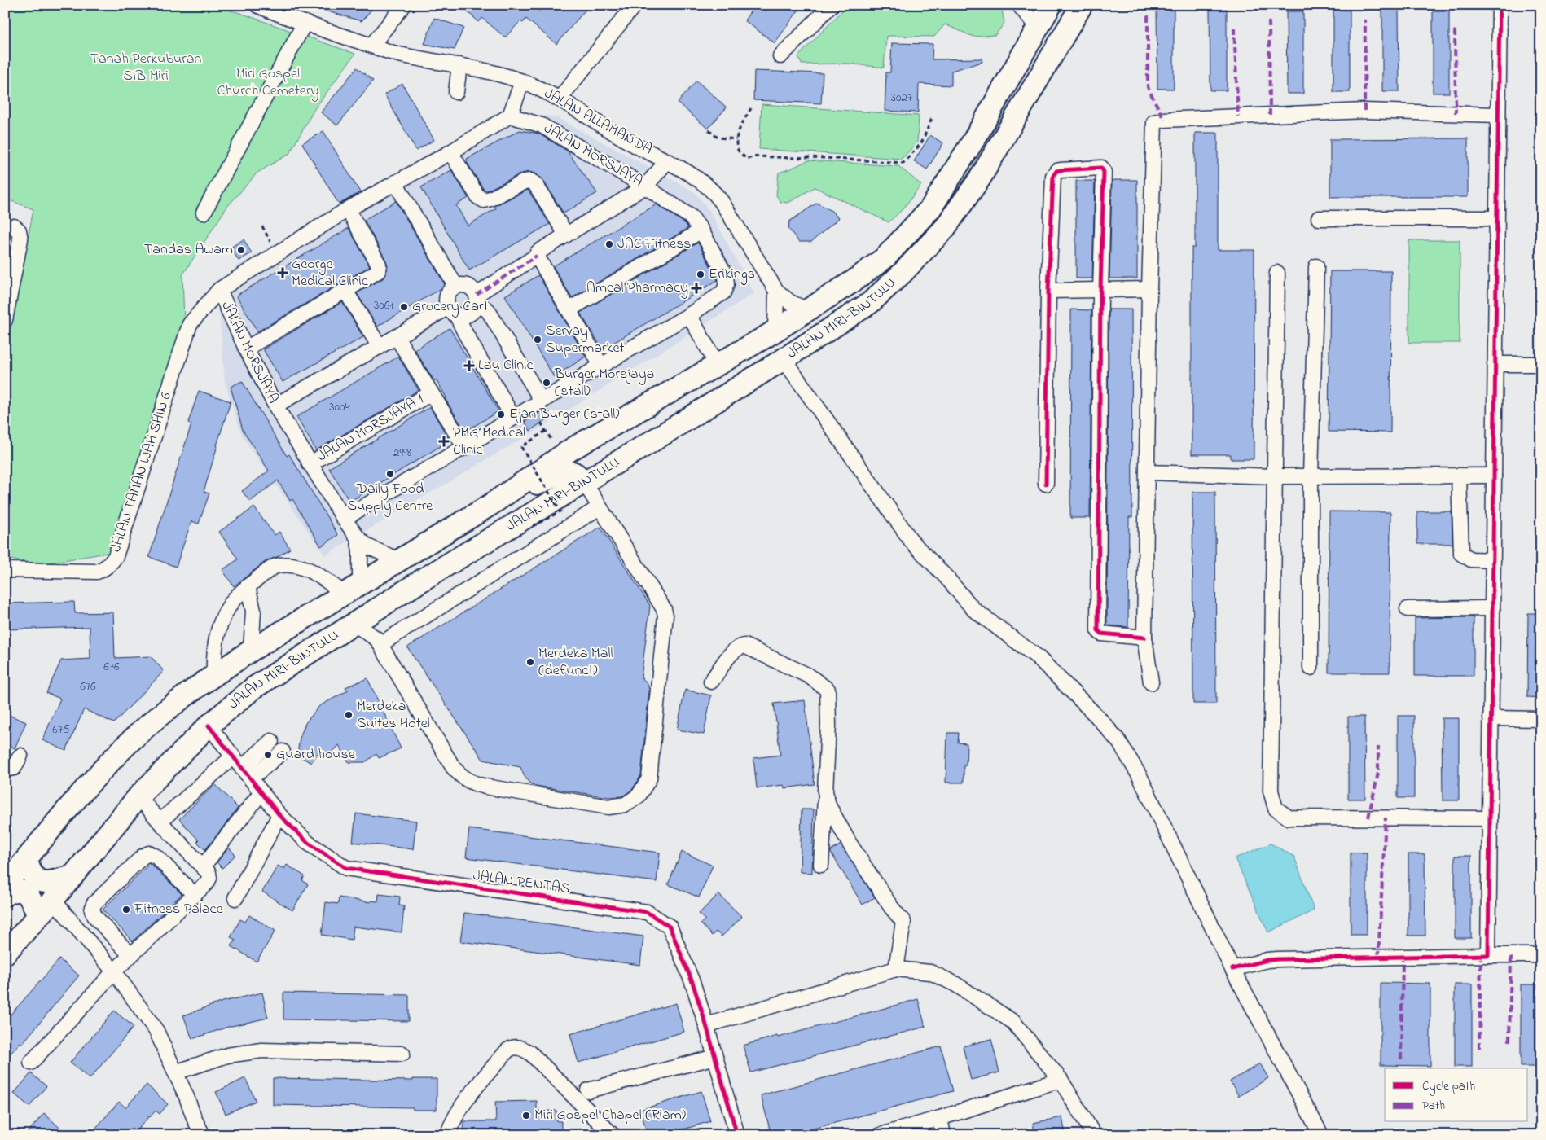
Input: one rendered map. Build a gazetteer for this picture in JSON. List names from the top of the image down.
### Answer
{
  "streets": {
    "highway": ["JALAN MIRI-BINTULU"],
    "street": [
      "JALAN ALLAMANDA",
      "JALAN MORSJAYA",
      "JALAN MORSJAYA 1",
      "JALAN TAMAN WAH SHIN 6",
      "JALAN PENTAS"
    ]
  },
  "crossings": [
    ["JALAN ALLAMANDA", "JALAN MIRI-BINTULU"],
    ["JALAN MORSJAYA", "JALAN MIRI-BINTULU"],
    ["JALAN MORSJAYA", "JALAN MORSJAYA 1"],
    ["JALAN MORSJAYA", "JALAN TAMAN WAH SHIN 6"],
    ["JALAN MIRI-BINTULU", "JALAN PENTAS"]
  ],
  "parks": ["Tanah Perkuburan SIB Miri", "Miri Gospel Church Cemetery"],
  "places": {
    "other": [
      "JAC Fitness",
      "Tandas Awam",
      "Erikings",
      "Grocery Cart",
      "Servay Supermarket",
      "Burger Morsjaya (stall)",
      "Ejan Burger (stall)",
      "Daily Food Supply Centre",
      "Merdeka Mall (defunct)",
      "Merdeka Suites Hotel",
      "Guard house",
      "Fitness Palace",
      "Miri Gospel Chapel (Riam)"
    ],
    "health": [
      "George Medical Clinic",
      "Amcal Pharmacy",
      "Lau Clinic",
      "PMG Medical Clinic"
    ]
  },
  "house_numbers": [
    "3027",
    "3061",
    "3004",
    "2998",
    "676",
    "676",
    "675"
  ],
  "legend": ["Cycle path", "Path"]
}
